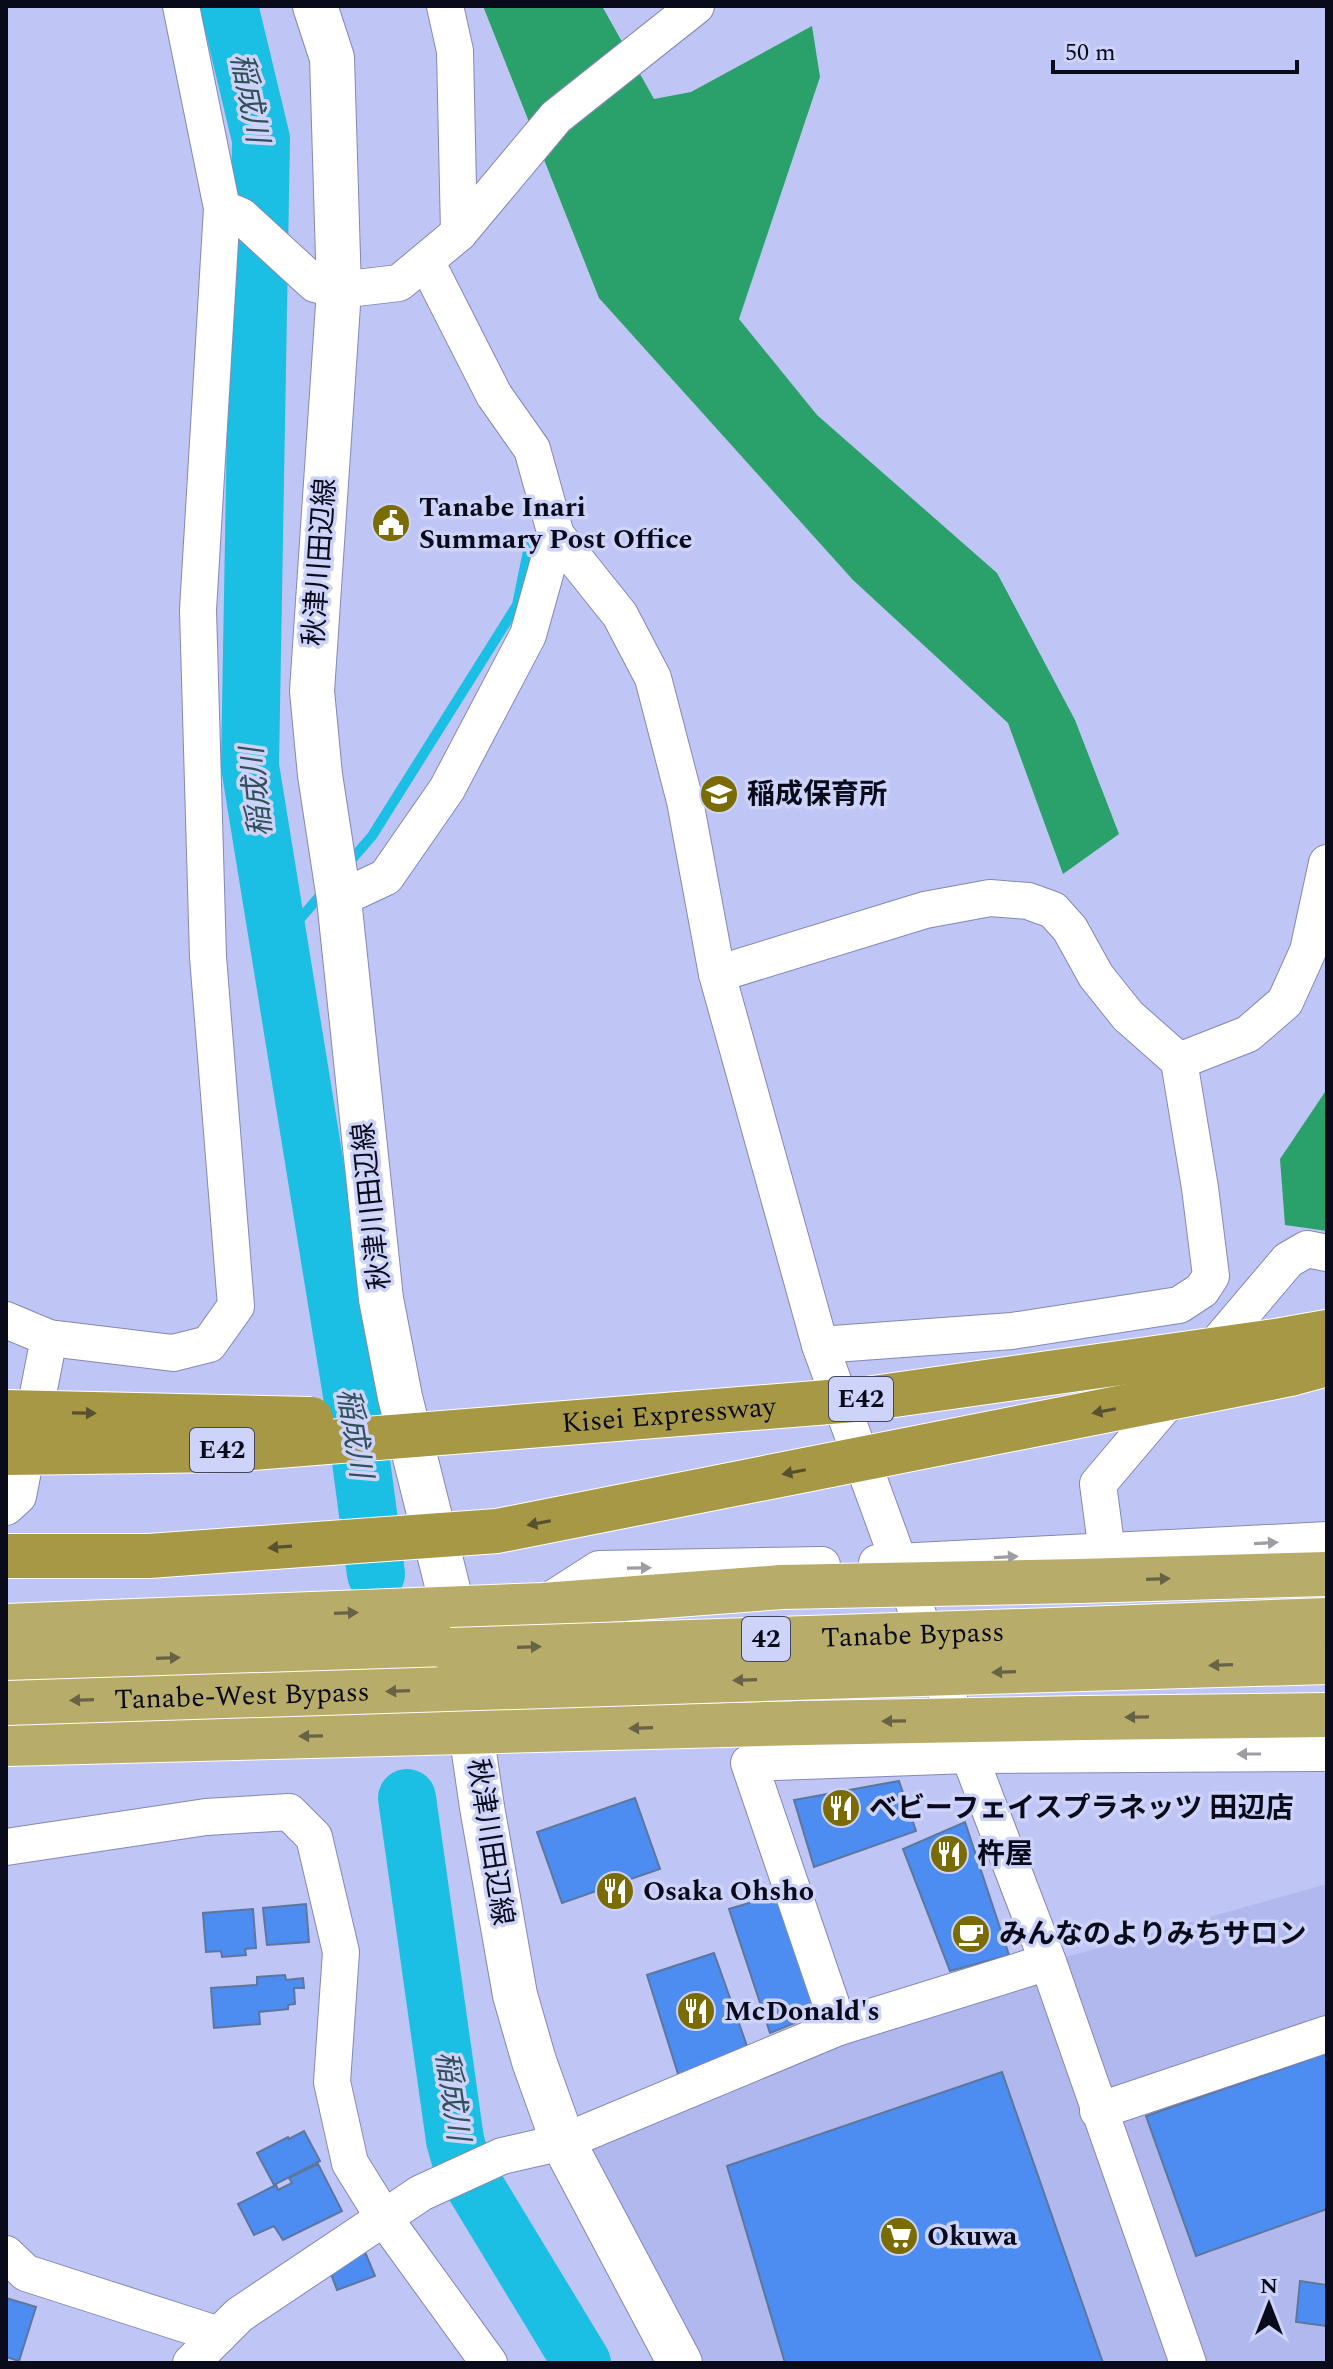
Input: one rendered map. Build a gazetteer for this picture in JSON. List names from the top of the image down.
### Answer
{
  "streets": {
    "highway": [
      "E42",
      "Kisei Expressway",
      "Tanabe Bypass",
      "42",
      "Tanabe-West Bypass"
    ],
    "main road": ["秋津川田辺線"]
  },
  "crossings": [
    ["秋津川田辺線", "Tanabe Bypass"],
    ["秋津川田辺線", "42"],
    ["秋津川田辺線", "Tanabe-West Bypass"],
    ["Tanabe Bypass", "42"],
    ["Tanabe Bypass", "Tanabe-West Bypass"],
    ["42", "Tanabe-West Bypass"]
  ],
  "water": ["稲成川"],
  "places": {
    "public building": ["Tanabe Inari Summary Post Office"],
    "school or university": ["稲成保育所"],
    "restaurant": [
      "ベビーフェイスプラネッツ 田辺店",
      "杵屋",
      "Osaka Ohsho",
      "McDonald's"
    ],
    "cafe": ["みんなのよりみちサロン"],
    "supermarket": ["Okuwa"]
  },
  "scale_bar": "50 m",
  "north": "top"
}
